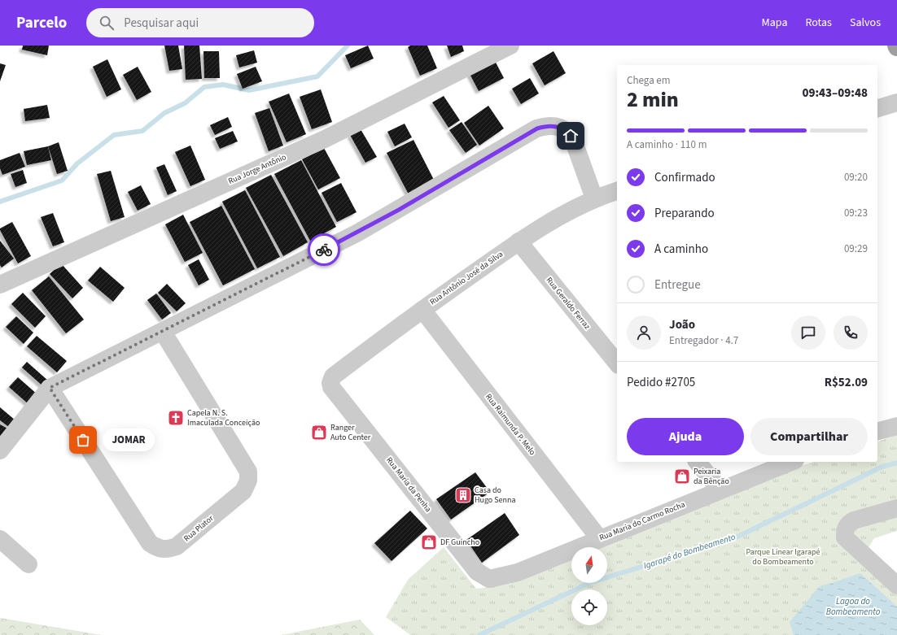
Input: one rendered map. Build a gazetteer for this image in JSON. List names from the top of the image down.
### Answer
{
  "streets": {
    "street": [
      "Rua Jorge Antônio",
      "Rua Antônio José da Silva",
      "Rua Geraldo Ferraz",
      "Rua Raimunda P. Melo",
      "Rua Maria da Penha",
      "Rua Maria do Carmo Rocha",
      "Rua Plator"
    ]
  },
  "crossings": [
    ["Rua Antônio José da Silva", "Rua Geraldo Ferraz"],
    ["Rua Antônio José da Silva", "Rua Raimunda P. Melo"],
    ["Rua Antônio José da Silva", "Rua Maria da Penha"],
    ["Rua Raimunda P. Melo", "Rua Maria do Carmo Rocha"],
    ["Rua Maria da Penha", "Rua Maria do Carmo Rocha"]
  ],
  "water": ["Igarapé do Bombeamento", "Lagoa do Bombeamento"],
  "parks": ["Parque Linear Igarapé do Bombeamento"],
  "places": {
    "church": ["Capela N. S. Imaculada Conceição"],
    "shop": ["Ranger Auto Center", "Peixaria da Bênção", "DF Guincho"],
    "other": ["JOMAR"],
    "building": ["Casa do Hugo Senna"]
  },
  "north": "top",
  "page": {
    "header": "Parcelo",
    "search": "Pesquisar aqui",
    "nav": ["Mapa", "Rotas", "Salvos"],
    "heading": ["2 min", "Chega em", "09:43–09:48"],
    "panel": [
      "João",
      "Entregador · 4.7",
      "Pedido #2705",
      "R$52.09"
    ],
    "bar": "A caminho · 110 m",
    "list": [
      ["Confirmado", "09:20"],
      ["Preparando", "09:23"],
      ["A caminho", "09:29"],
      "Entregue"
    ],
    "buttons": ["Ajuda", "Compartilhar"],
    "bubble": "JOMAR"
  }
}
